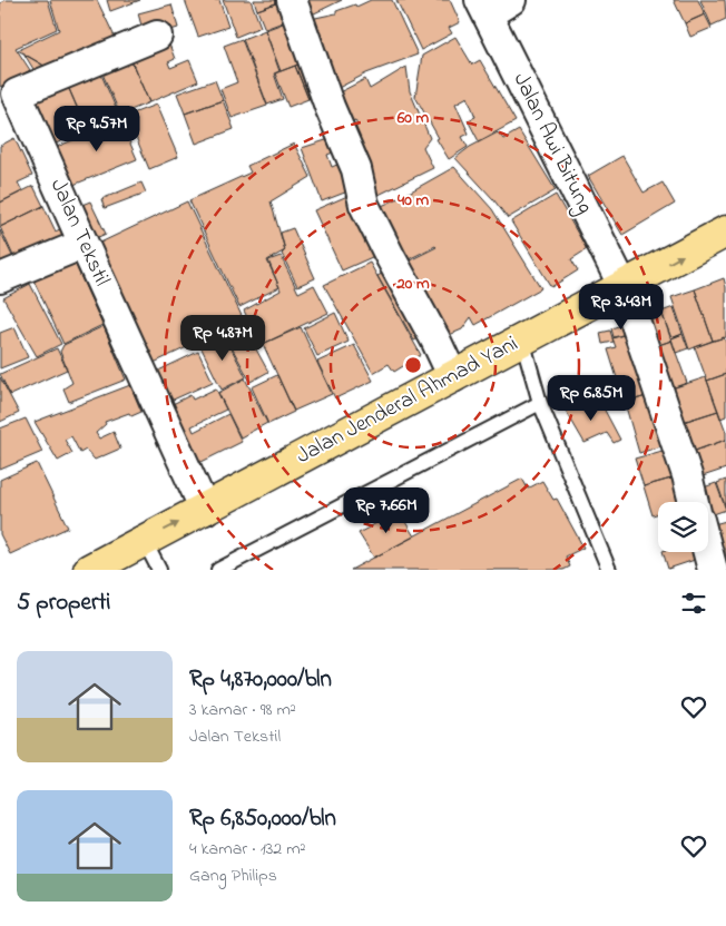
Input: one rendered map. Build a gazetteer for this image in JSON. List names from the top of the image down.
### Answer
{
  "streets": {
    "main road": ["Jalan Jenderal Ahmad Yani"],
    "street": ["Jalan Awi Bitung", "Jalan Tekstil"]
  },
  "crossings": [
    ["Jalan Awi Bitung", "Jalan Jenderal Ahmad Yani"],
    ["Jalan Tekstil", "Jalan Jenderal Ahmad Yani"]
  ],
  "page": {
    "price": [
      "Rp 9.57M",
      "Rp 3.43M",
      "Rp 4.87M",
      "Rp 6.85M",
      "Rp 7.66M"
    ],
    "heading": "5 properti",
    "list": [
      {
        "name": "Rp 4,870,000/bln",
        "note": "3 kamar · 98 m² · Jalan Tekstil"
      },
      {
        "name": "Rp 6,850,000/bln",
        "note": "4 kamar · 132 m² · Gang Philips"
      }
    ]
  },
  "rings": ["60 m", "40 m", "20 m"]
}
